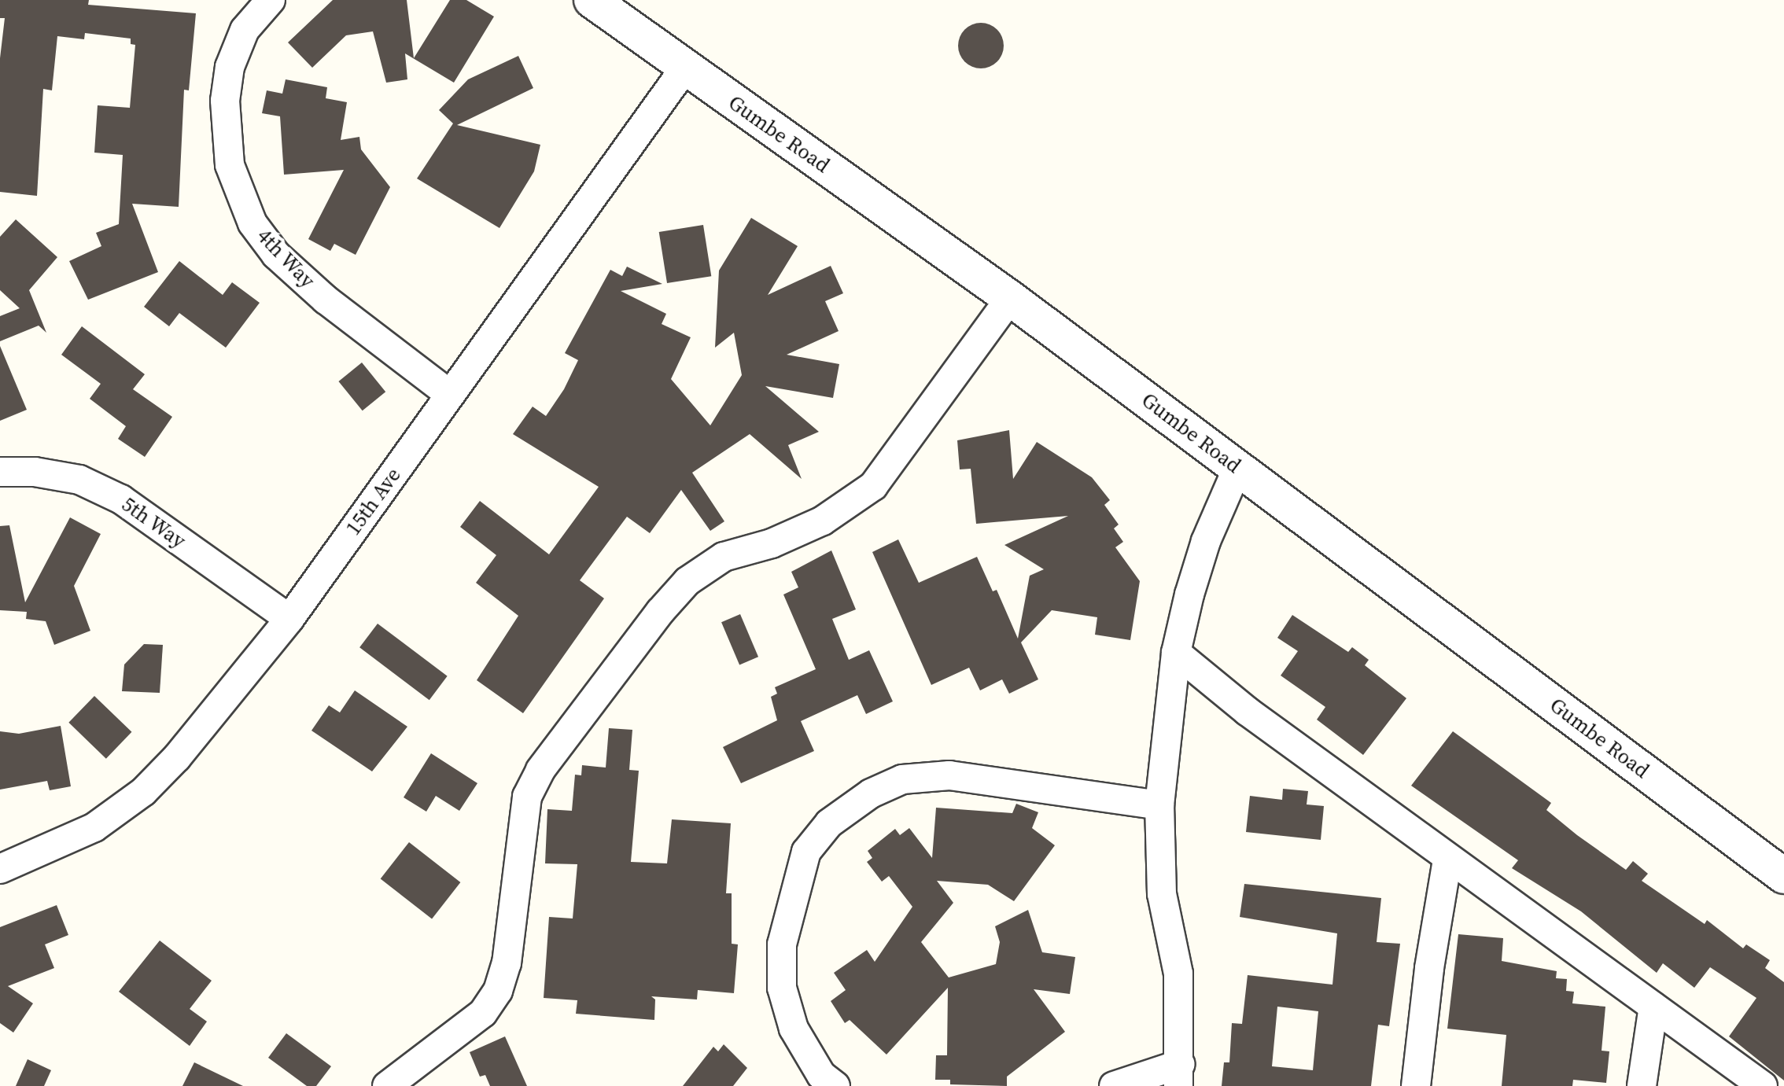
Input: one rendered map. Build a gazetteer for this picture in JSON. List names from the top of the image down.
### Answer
{
  "streets": {
    "street": [
      "Gumbe Road",
      "4th Way",
      "15th Ave",
      "5th Way"
    ]
  },
  "crossings": [
    ["Gumbe Road", "15th Ave"],
    ["4th Way", "15th Ave"],
    ["15th Ave", "5th Way"]
  ]
}
